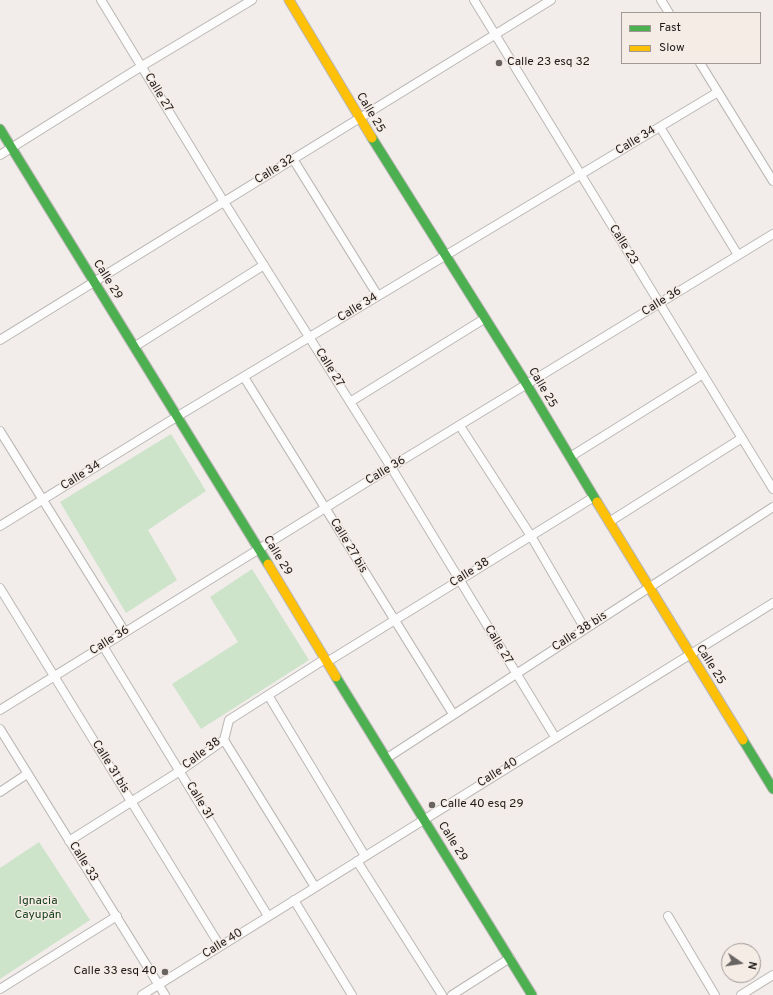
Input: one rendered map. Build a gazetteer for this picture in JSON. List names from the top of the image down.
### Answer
{
  "streets": {
    "street": [
      "Calle 27",
      "Calle 25",
      "Calle 34",
      "Calle 32",
      "Calle 23",
      "Calle 29",
      "Calle 36",
      "Calle 27 bis",
      "Calle 38",
      "Calle 38 bis",
      "Calle 31 bis",
      "Calle 40",
      "Calle 31",
      "Calle 33"
    ]
  },
  "crossings": [
    ["Calle 27", "Calle 34"],
    ["Calle 27", "Calle 32"],
    ["Calle 27", "Calle 36"],
    ["Calle 27", "Calle 38"],
    ["Calle 27", "Calle 38 bis"],
    ["Calle 27", "Calle 40"],
    ["Calle 25", "Calle 34"],
    ["Calle 25", "Calle 32"],
    ["Calle 25", "Calle 36"],
    ["Calle 25", "Calle 38"],
    ["Calle 25", "Calle 38 bis"],
    ["Calle 25", "Calle 40"],
    ["Calle 34", "Calle 23"],
    ["Calle 34", "Calle 29"],
    ["Calle 34", "Calle 27 bis"],
    ["Calle 32", "Calle 23"],
    ["Calle 32", "Calle 29"],
    ["Calle 23", "Calle 36"],
    ["Calle 29", "Calle 36"],
    ["Calle 29", "Calle 38"],
    ["Calle 29", "Calle 38 bis"],
    ["Calle 29", "Calle 40"],
    ["Calle 36", "Calle 27 bis"],
    ["Calle 36", "Calle 31 bis"],
    ["Calle 36", "Calle 31"],
    ["Calle 27 bis", "Calle 38"],
    ["Calle 27 bis", "Calle 38 bis"],
    ["Calle 38", "Calle 31 bis"],
    ["Calle 38", "Calle 31"],
    ["Calle 38", "Calle 33"],
    ["Calle 31 bis", "Calle 40"],
    ["Calle 40", "Calle 31"],
    ["Calle 40", "Calle 33"]
  ],
  "parks": ["Ignacia Cayupán"],
  "places": ["Calle 23 esq 32", "Calle 40 esq 29", "Calle 33 esq 40"],
  "legend": ["Fast", "Slow"],
  "north": "right"
}
